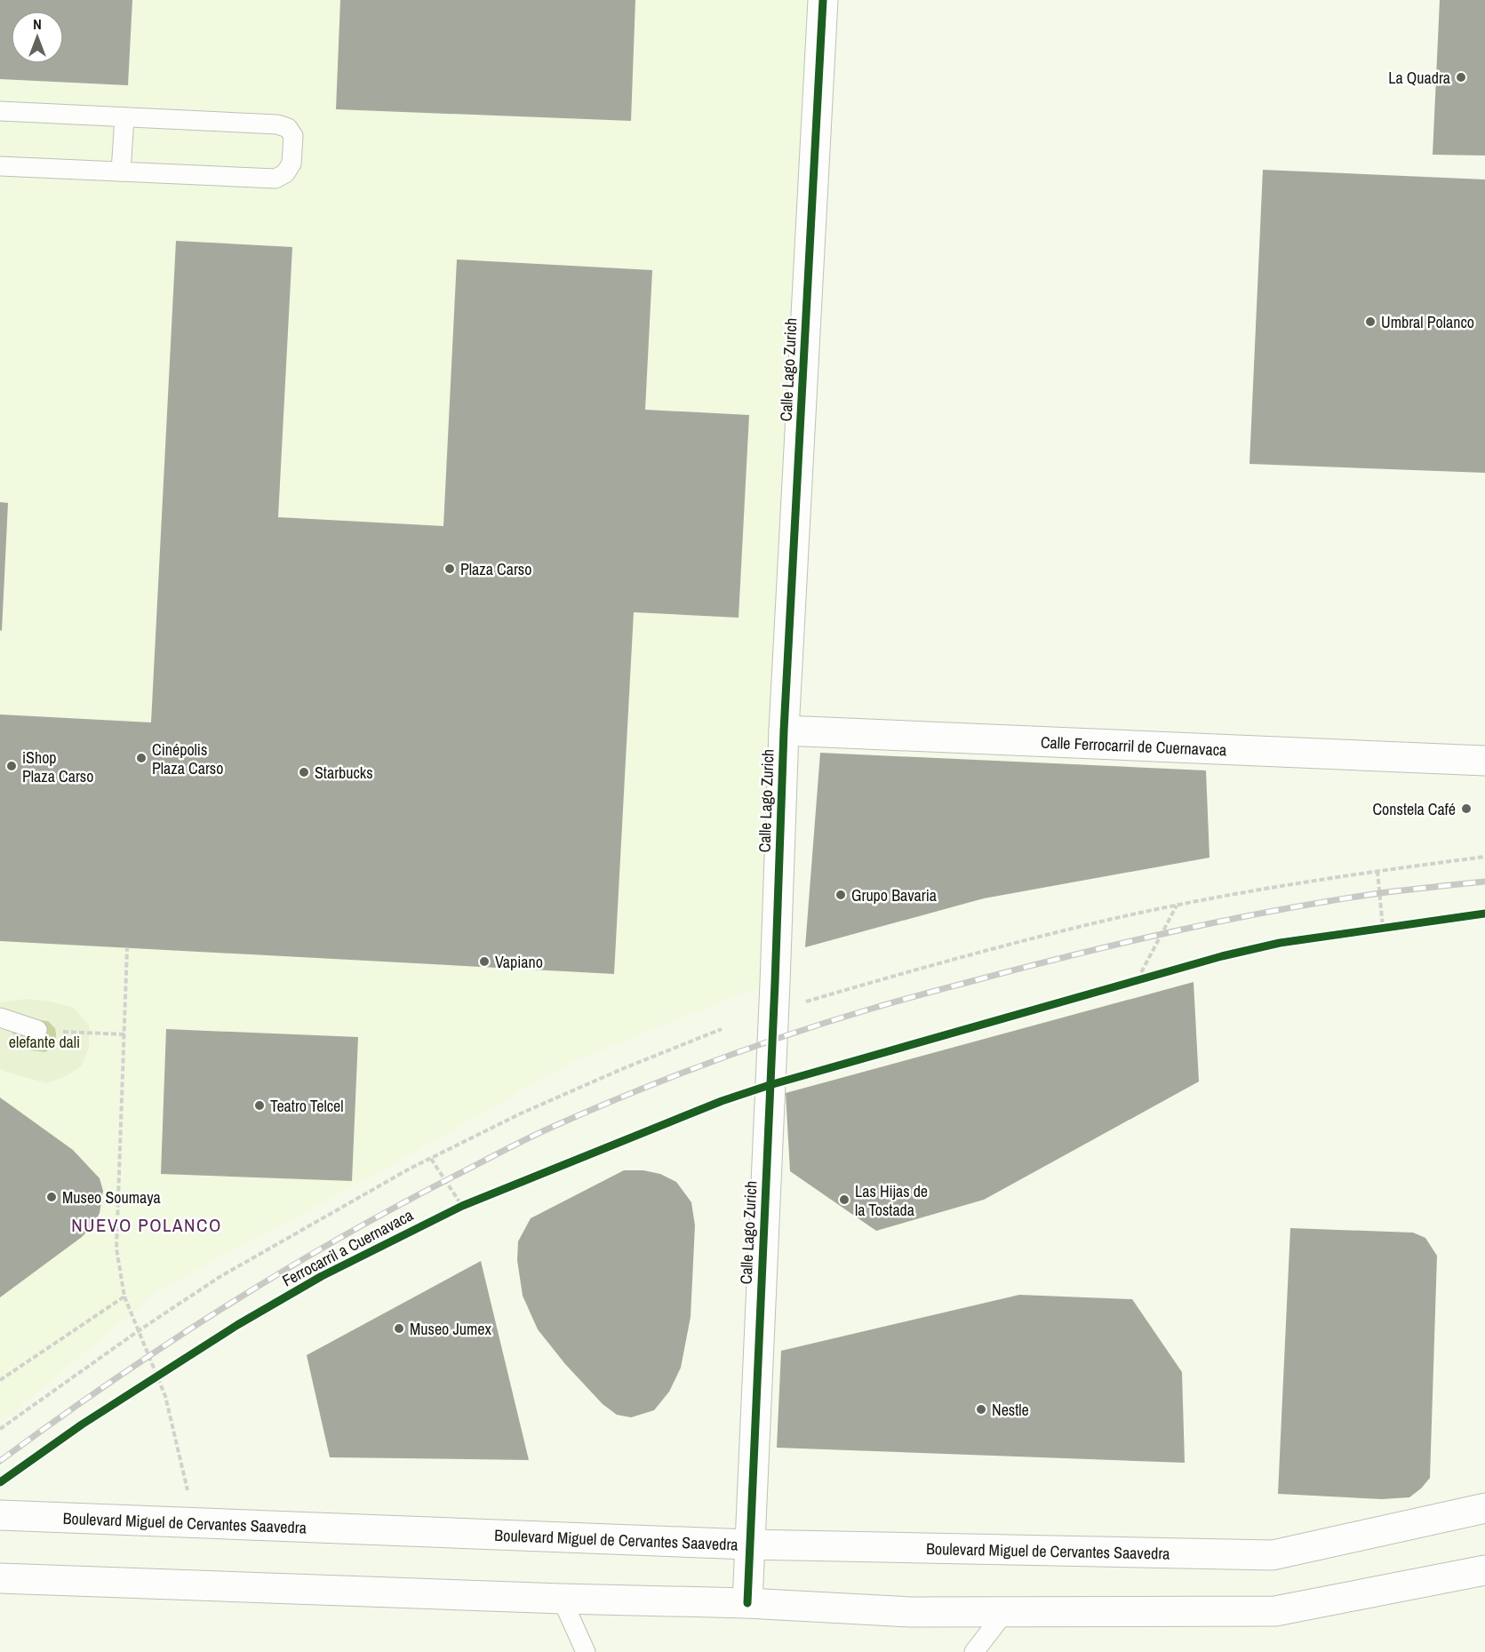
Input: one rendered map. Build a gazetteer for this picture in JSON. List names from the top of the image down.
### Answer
{
  "streets": {
    "main road": ["Calle Lago Zurich", "Calle Ferrocarril de Cuernavaca", "Boulevard Miguel de Cervantes Saavedra"],
    "cycle path": ["Ferrocarril a Cuernavaca"]
  },
  "crossings": [
    ["Calle Lago Zurich", "Calle Ferrocarril de Cuernavaca"],
    ["Calle Lago Zurich", "Boulevard Miguel de Cervantes Saavedra"]
  ],
  "districts": ["NUEVO POLANCO"],
  "parks": ["elefante dali"],
  "places": [
    "La Quadra",
    "Umbral Polanco",
    "Plaza Carso",
    "Cinépolis Plaza Carso",
    "iShop Plaza Carso",
    "Starbucks",
    "Constela Café",
    "Grupo Bavaria",
    "Vapiano",
    "Teatro Telcel",
    "Museo Soumaya",
    "Las Hijas de la Tostada",
    "Museo Jumex",
    "Nestle"
  ],
  "north": "top"
}
